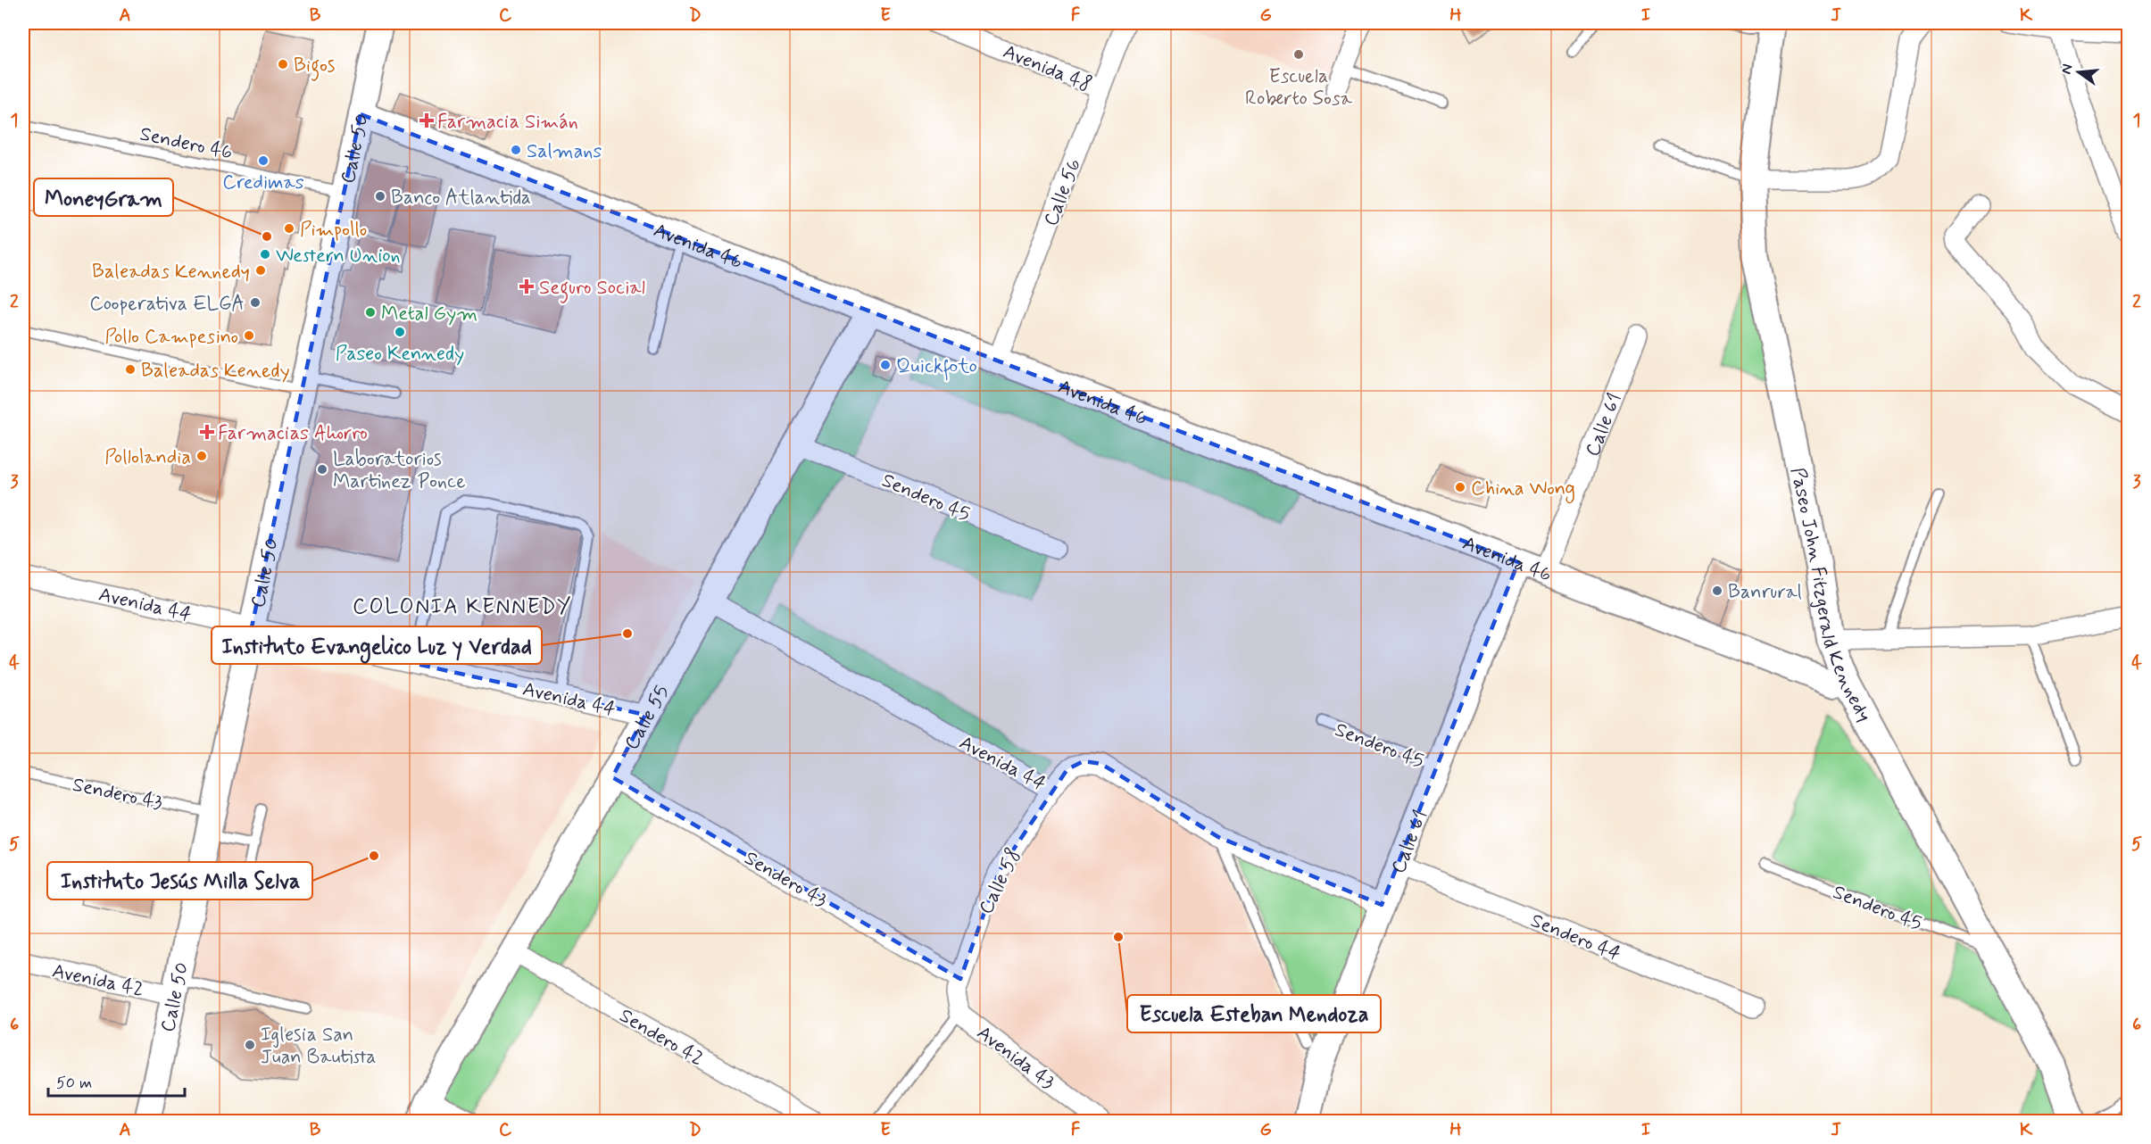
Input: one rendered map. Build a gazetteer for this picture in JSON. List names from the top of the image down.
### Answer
{
  "streets": {
    "street": [
      "Avenida 48",
      "Calle 50",
      "Calle 56",
      "Avenida 46",
      "Calle 61",
      "Sendero 45",
      "Paseo John Fitzgerald Kennedy",
      "Avenida 44",
      "Calle 55",
      "Sendero 43",
      "Calle 58",
      "Sendero 44",
      "Avenida 42",
      "Sendero 42",
      "Avenida 43"
    ],
    "lane": ["Sendero 46"]
  },
  "crossings": [
    ["Avenida 48", "Calle 56"],
    ["Sendero 46", "Calle 50"],
    ["Calle 50", "Avenida 46"],
    ["Calle 50", "Avenida 44"],
    ["Calle 50", "Sendero 43"],
    ["Calle 50", "Avenida 42"],
    ["Calle 56", "Avenida 46"],
    ["Avenida 46", "Calle 61"],
    ["Avenida 46", "Paseo John Fitzgerald Kennedy"],
    ["Avenida 46", "Calle 55"],
    ["Calle 61", "Sendero 45"],
    ["Calle 61", "Avenida 44"],
    ["Calle 61", "Sendero 44"],
    ["Sendero 45", "Paseo John Fitzgerald Kennedy"],
    ["Sendero 45", "Calle 55"],
    ["Avenida 44", "Calle 55"],
    ["Avenida 44", "Calle 58"],
    ["Calle 55", "Sendero 43"],
    ["Calle 55", "Sendero 42"],
    ["Sendero 43", "Calle 58"],
    ["Sendero 43", "Avenida 43"],
    ["Calle 58", "Avenida 43"]
  ],
  "districts": ["COLONIA KENNEDY"],
  "places": {
    "other": [
      "Escuela Roberto Sosa",
      "Bigos",
      "Salmans",
      "Credimas",
      "Banco Atlantida",
      "Pimpollo",
      "MoneyGram",
      "Western Union",
      "Baleadas Kennedy",
      "Cooperativa ELGA",
      "Metal Gym",
      "Paseo Kennedy",
      "Pollo Campesino",
      "Quickfoto",
      "Baleadas Kenedy",
      "Pollolandia",
      "Laboratorios Martinez Ponce",
      "China Wong",
      "Banrural",
      "Instituto Evangelico Luz y Verdad",
      "Instituto Jesús Milla Selva",
      "Escuela Esteban Mendoza",
      "Iglesia San Juan Bautista"
    ],
    "health": ["Farmacia Simán", "Seguro Social", "Farmacias Ahorro"]
  },
  "scale_bar": "50 m",
  "north": "left",
  "grid": {
    "columns": [
      "A",
      "B",
      "C",
      "D",
      "E",
      "F",
      "G",
      "H",
      "I",
      "J",
      "K"
    ],
    "rows": [
      "1",
      "2",
      "3",
      "4",
      "5",
      "6"
    ]
  }
}
